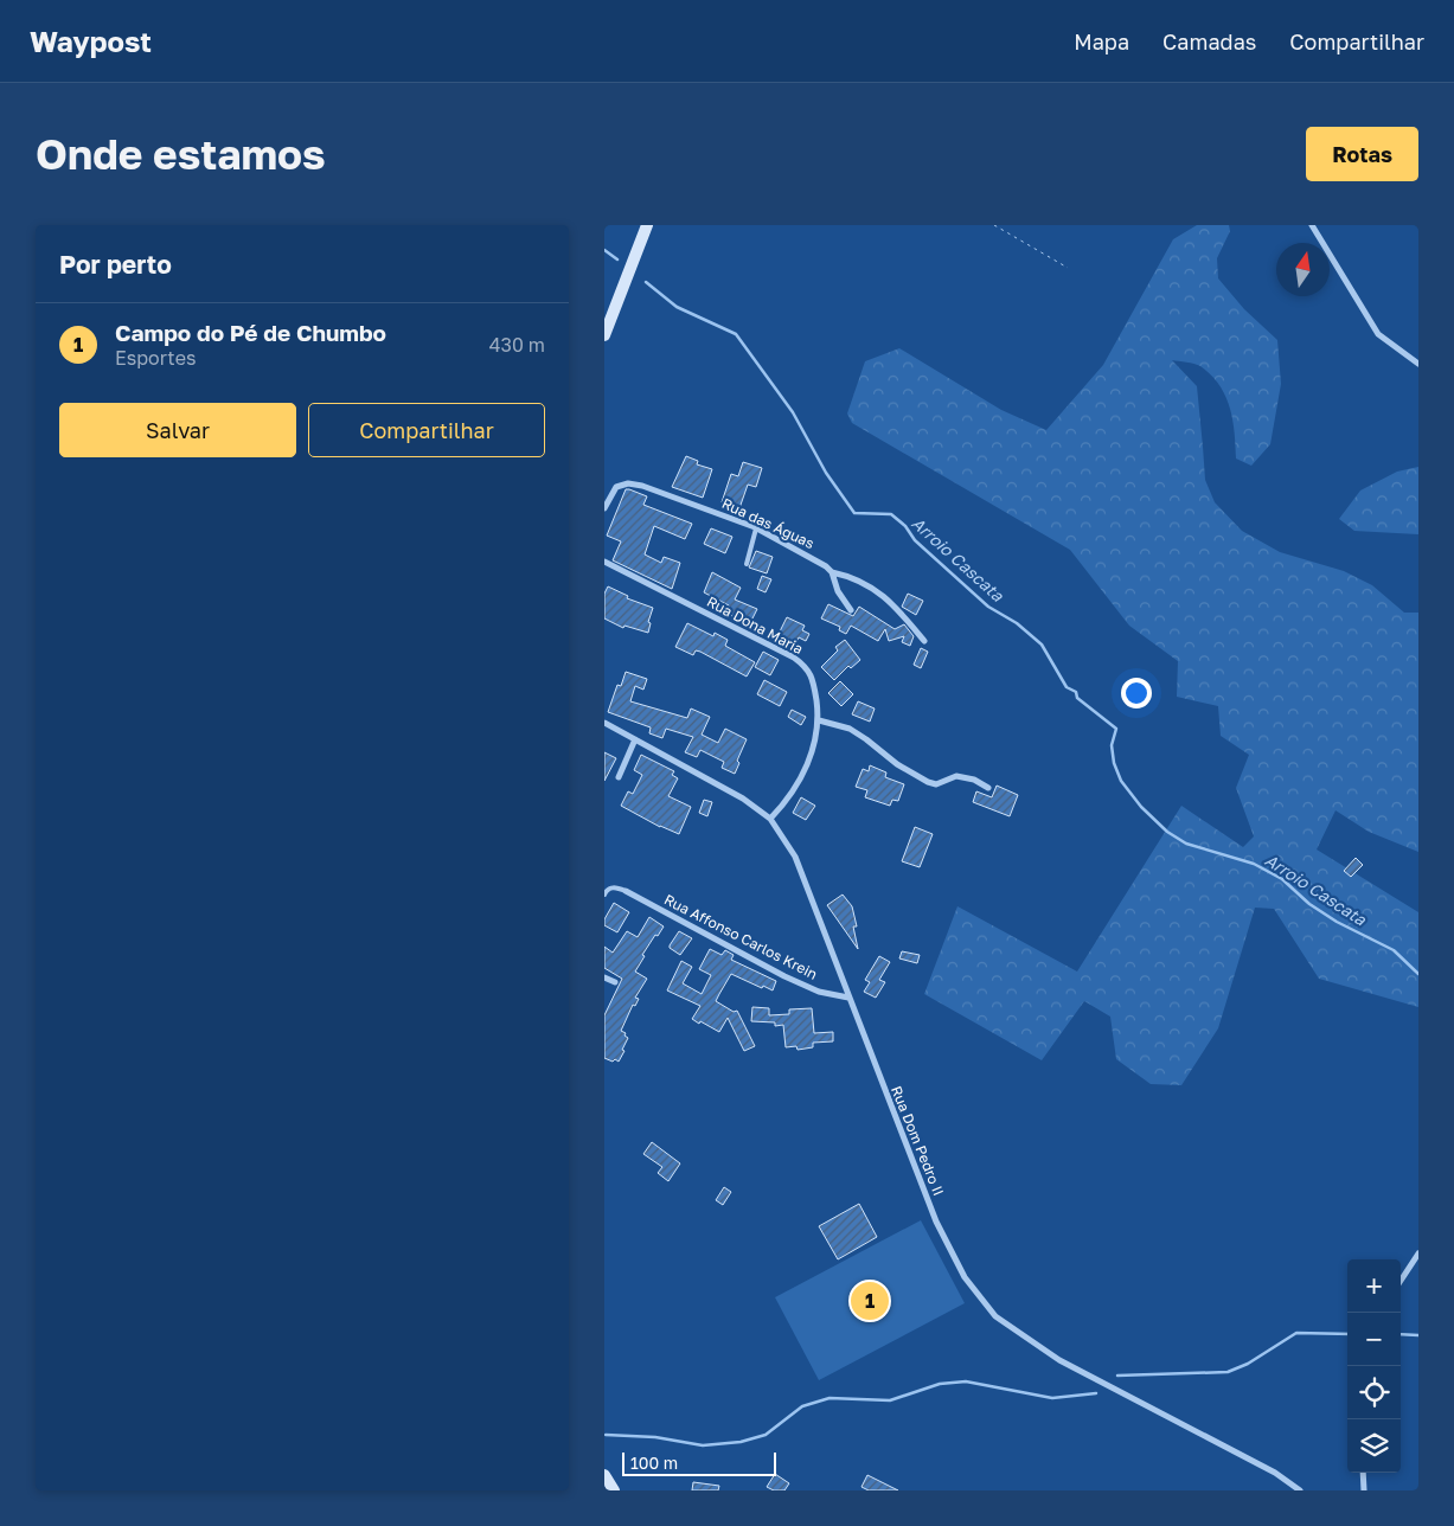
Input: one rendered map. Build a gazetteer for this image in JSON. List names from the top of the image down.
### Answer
{
  "streets": {
    "street": [
      "Rua das Águas",
      "Rua Dona Maria",
      "Rua Affonso Carlos Krein",
      "Rua Dom Pedro II"
    ]
  },
  "crossings": [
    ["Rua Dona Maria", "Rua Dom Pedro II"],
    ["Rua Affonso Carlos Krein", "Rua Dom Pedro II"]
  ],
  "water": ["Arroio Cascata"],
  "scale_bar": "100 m",
  "north": "top",
  "page": {
    "header": "Waypost",
    "nav": ["Mapa", "Camadas", "Compartilhar"],
    "buttons": [
      "Rotas",
      ["Salvar", "Compartilhar"]
    ],
    "title": "Onde estamos",
    "heading": "Por perto",
    "list": [
      {
        "mark": "1",
        "name": "Campo do Pé de Chumbo",
        "note": "Esportes",
        "value": "430 m"
      }
    ],
    "map_buttons": ["+", "−"],
    "pins": "1",
    "scale": "100 m"
  }
}
